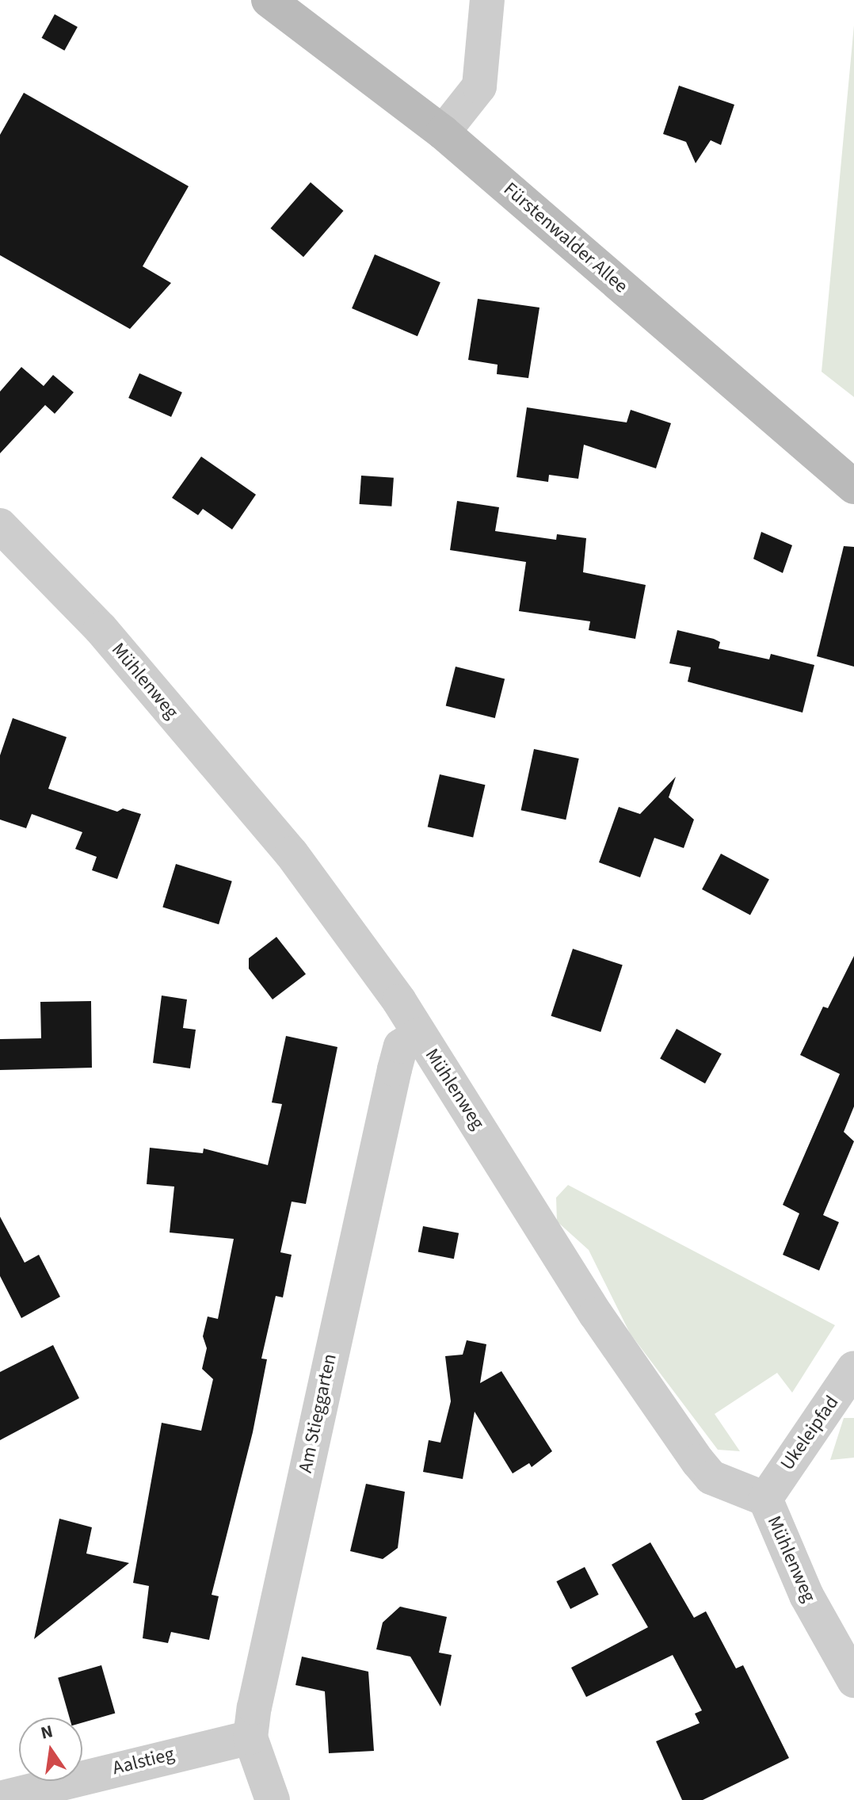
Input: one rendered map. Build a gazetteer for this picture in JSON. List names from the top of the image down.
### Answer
{
  "streets": {
    "main road": ["Fürstenwalder Allee"],
    "street": [
      "Mühlenweg",
      "Am Stieggarten",
      "Ukeleipfad",
      "Aalstieg"
    ]
  },
  "crossings": [
    ["Mühlenweg", "Am Stieggarten"],
    ["Mühlenweg", "Ukeleipfad"],
    ["Am Stieggarten", "Aalstieg"]
  ],
  "north": "top"
}
